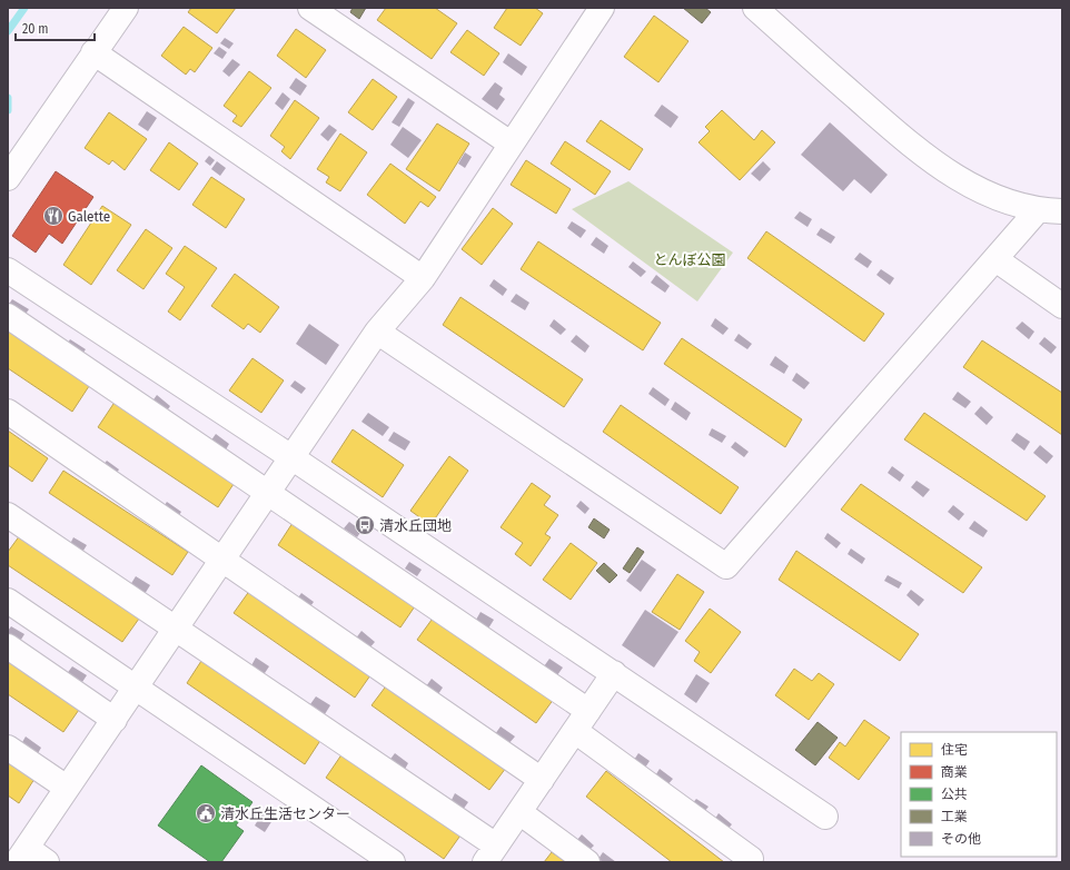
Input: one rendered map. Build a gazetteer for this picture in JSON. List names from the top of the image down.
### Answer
{
  "parks": ["とんぼ公園"],
  "places": {
    "restaurant": ["Galette"],
    "bus stop": ["清水丘団地"],
    "public building": ["清水丘生活センター"]
  },
  "legend": [
    "住宅",
    "商業",
    "公共",
    "工業",
    "その他"
  ],
  "scale_bar": "20 m"
}
